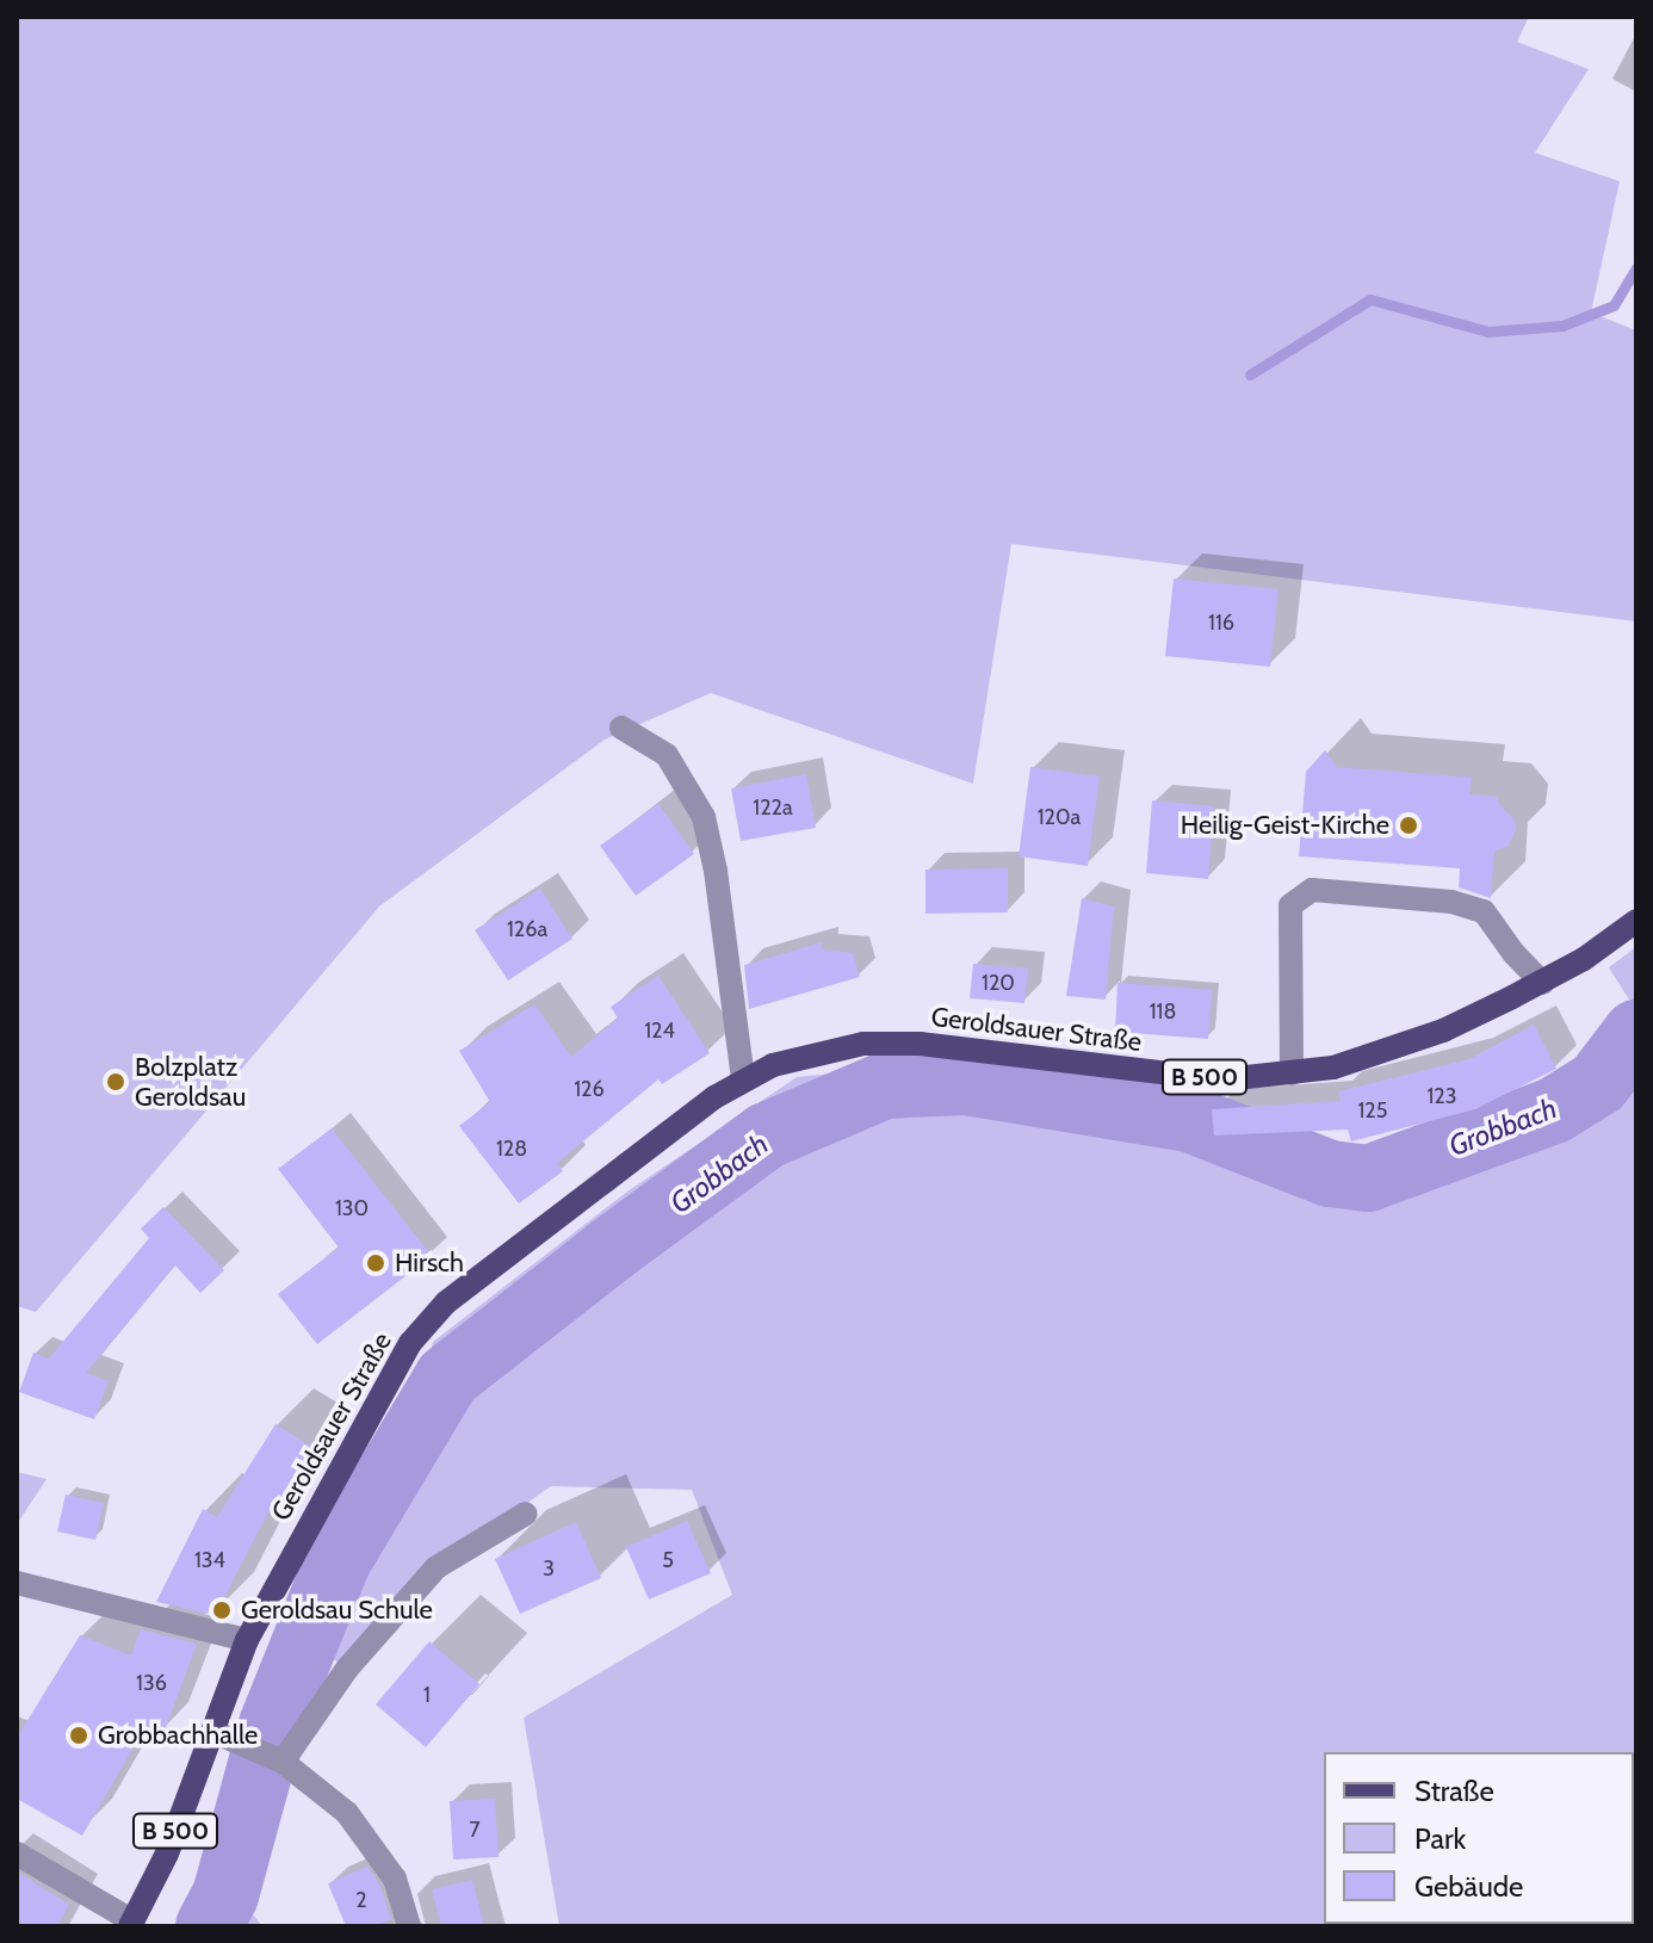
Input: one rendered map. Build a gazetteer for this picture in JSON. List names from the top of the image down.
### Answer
{
  "streets": {
    "main road": ["Geroldsauer Straße", "B 500"]
  },
  "water": ["Grobbach"],
  "places": [
    "Heilig-Geist-Kirche",
    "Bolzplatz Geroldsau",
    "Hirsch",
    "Geroldsau Schule",
    "Grobbachhalle"
  ],
  "house_numbers": [
    "116",
    "122a",
    "120a",
    "126a",
    "120",
    "118",
    "124",
    "126",
    "123",
    "125",
    "128",
    "130",
    "134",
    "5",
    "3",
    "136",
    "1",
    "7",
    "2"
  ],
  "legend": ["Straße", "Park", "Gebäude"]
}
